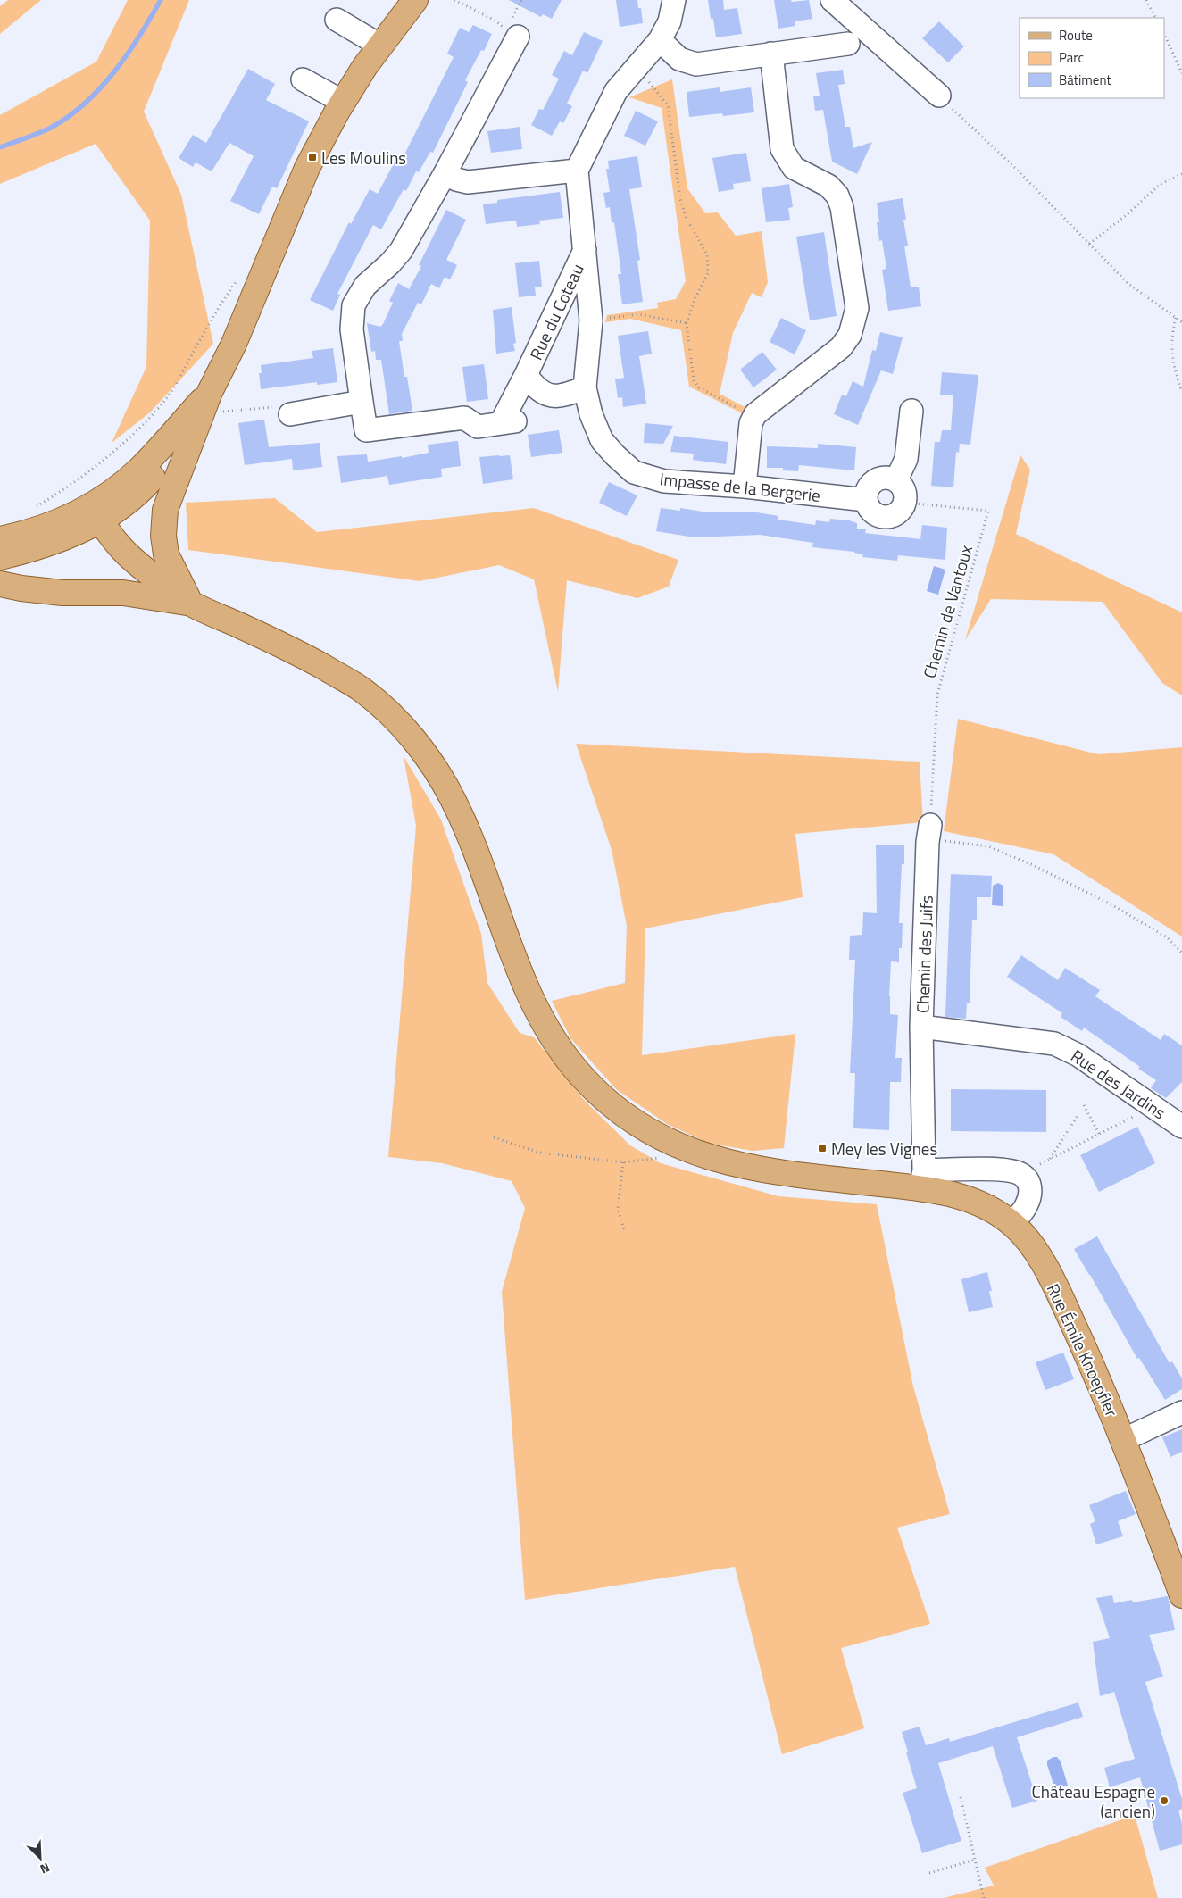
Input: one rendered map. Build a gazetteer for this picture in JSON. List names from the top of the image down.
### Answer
{
  "streets": {
    "main road": ["Rue Émile Knoepfler"],
    "street": [
      "Rue du Coteau",
      "Impasse de la Bergerie",
      "Chemin des Juifs",
      "Rue des Jardins"
    ],
    "path": ["Chemin de Vantoux"]
  },
  "crossings": [
    ["Rue du Coteau", "Impasse de la Bergerie"],
    ["Impasse de la Bergerie", "Chemin de Vantoux"],
    ["Chemin de Vantoux", "Chemin des Juifs"],
    ["Chemin des Juifs", "Rue des Jardins"],
    ["Chemin des Juifs", "Rue Émile Knoepfler"]
  ],
  "places": {
    "transit": ["Les Moulins", "Mey les Vignes"],
    "other": ["Château Espagne (ancien)"]
  },
  "legend": ["Route", "Parc", "Bâtiment"],
  "north": "bottom right"
}
